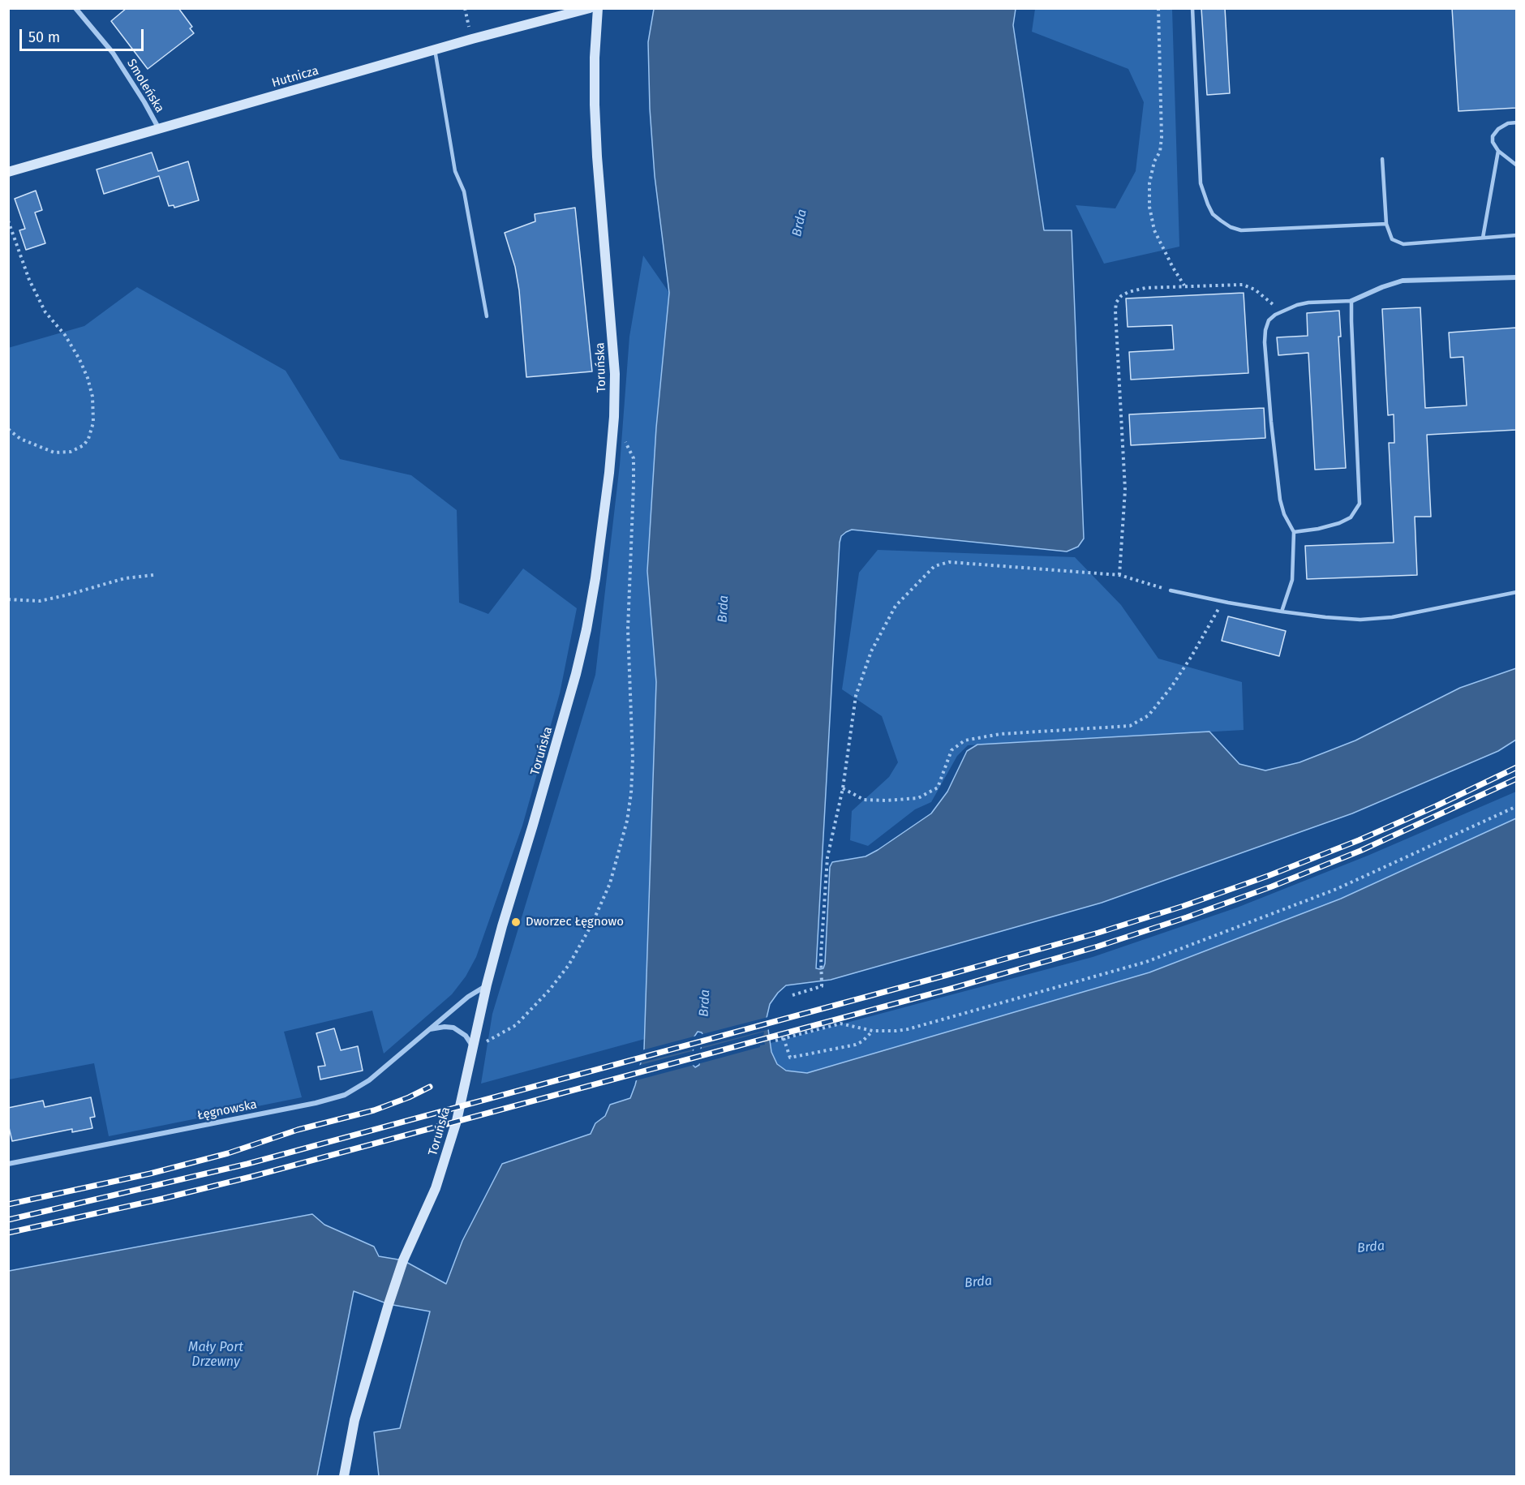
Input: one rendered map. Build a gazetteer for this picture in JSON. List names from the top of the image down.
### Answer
{
  "streets": {
    "street": [
      "Hutnicza",
      "Smoleńska",
      "Toruńska",
      "Łęgnowska"
    ]
  },
  "crossings": [
    ["Hutnicza", "Smoleńska"],
    ["Toruńska", "Łęgnowska"]
  ],
  "water": ["Brda", "Mały Port Drzewny"],
  "places": ["Dworzec Łęgnowo"],
  "scale_bar": "50 m"
}
